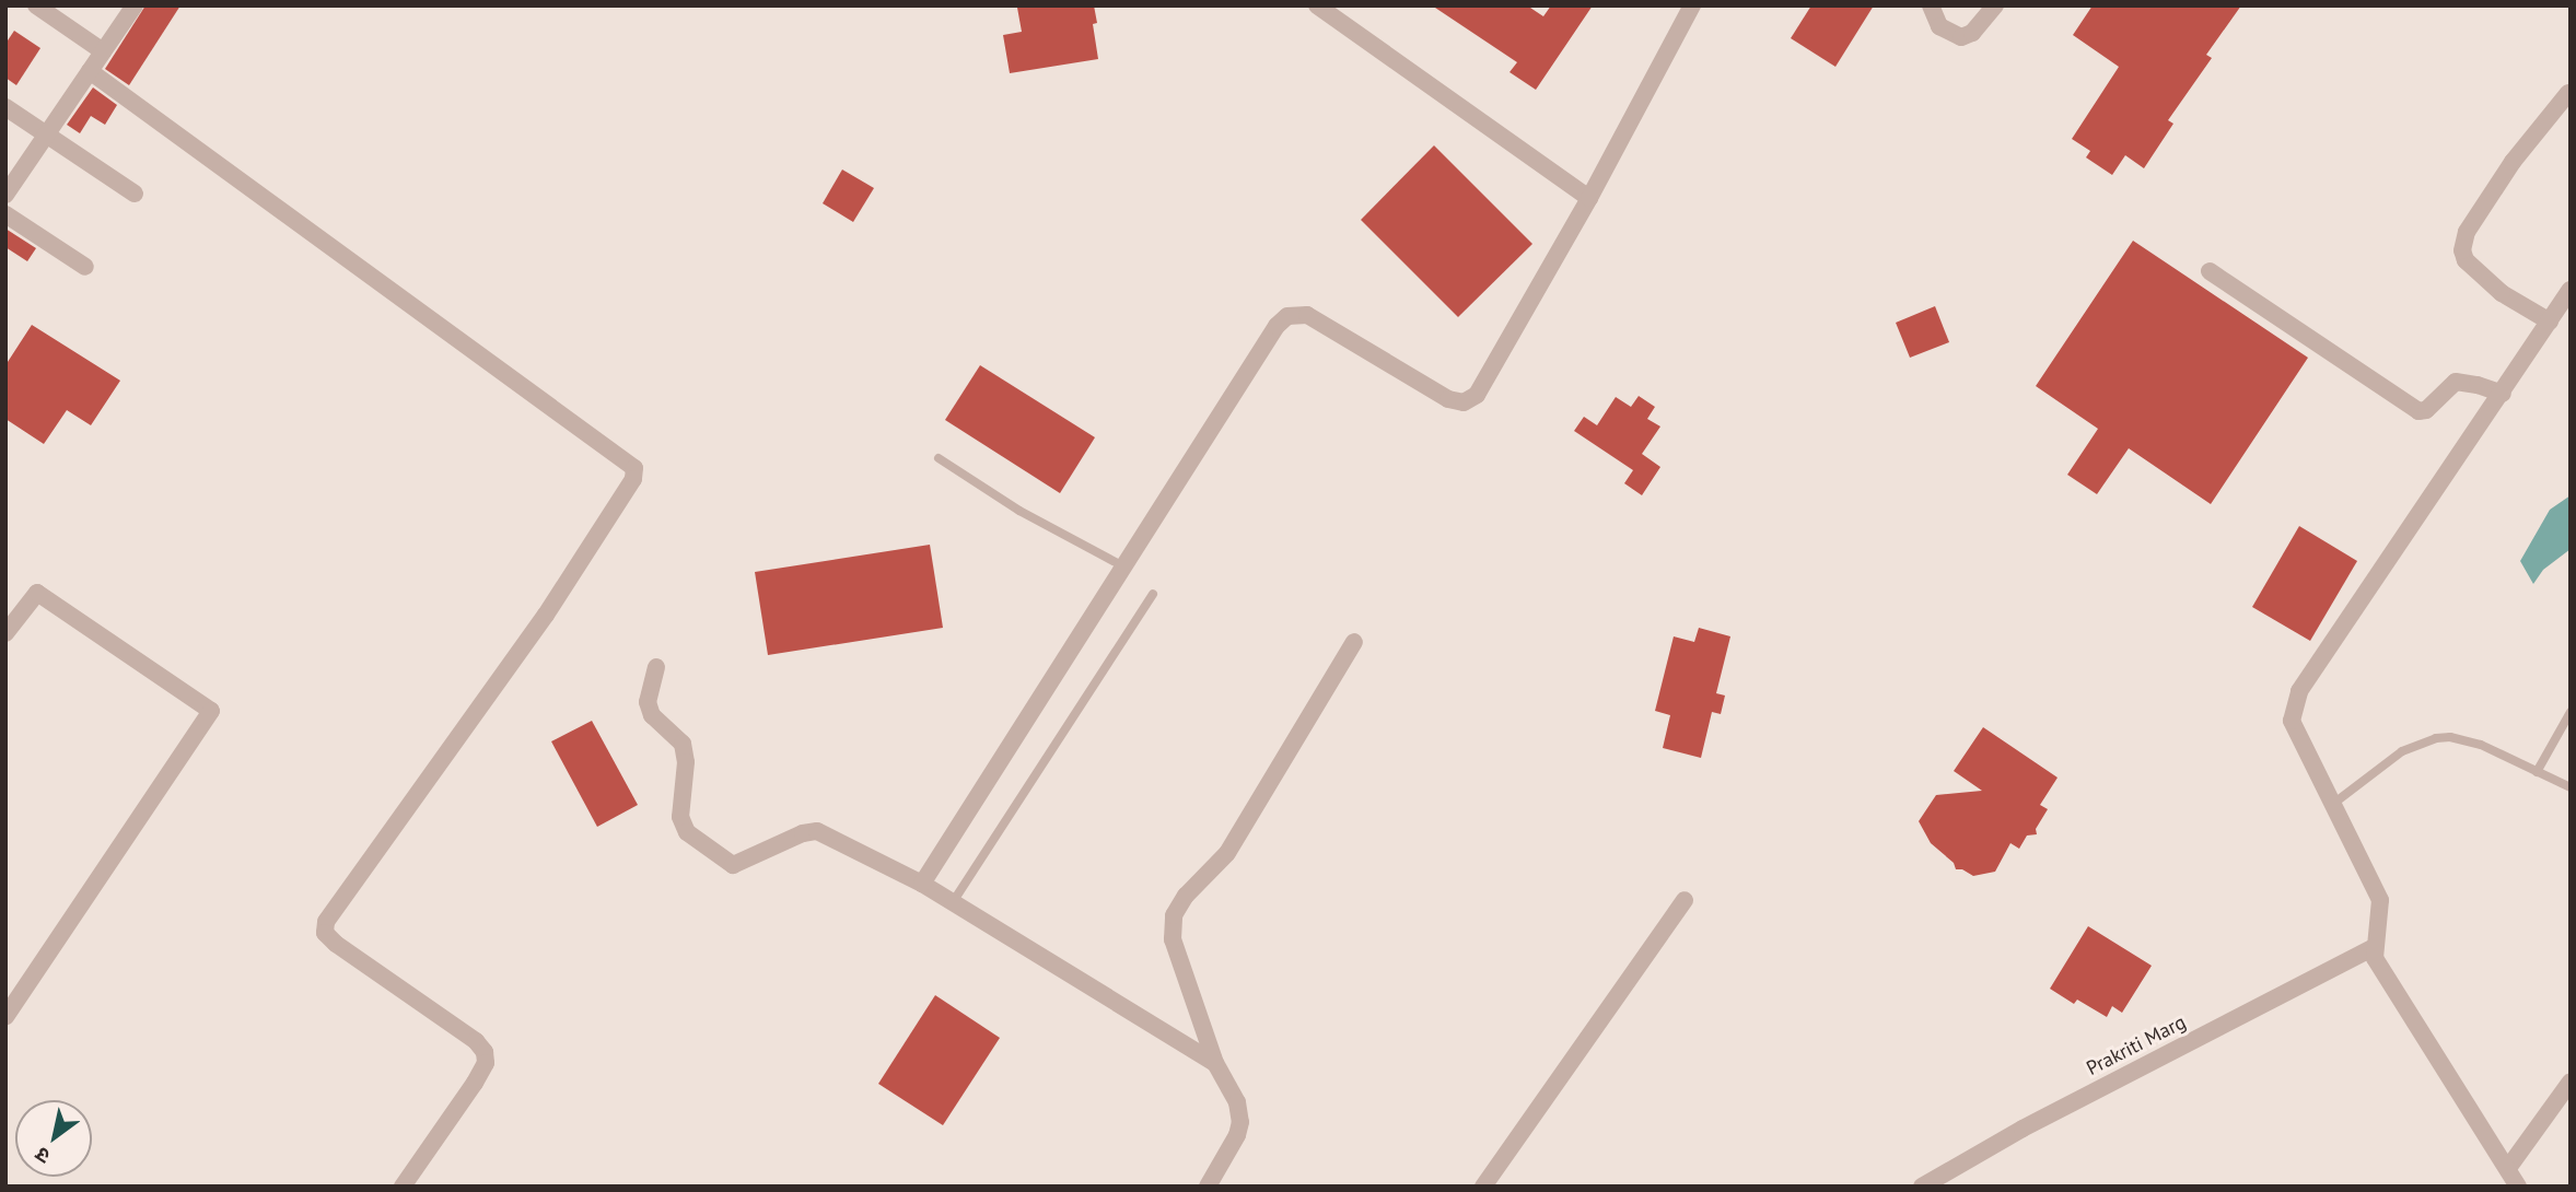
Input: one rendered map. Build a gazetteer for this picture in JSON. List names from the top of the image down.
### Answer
{
  "streets": {
    "street": ["Prakriti Marg"]
  },
  "north": "bottom left"
}
